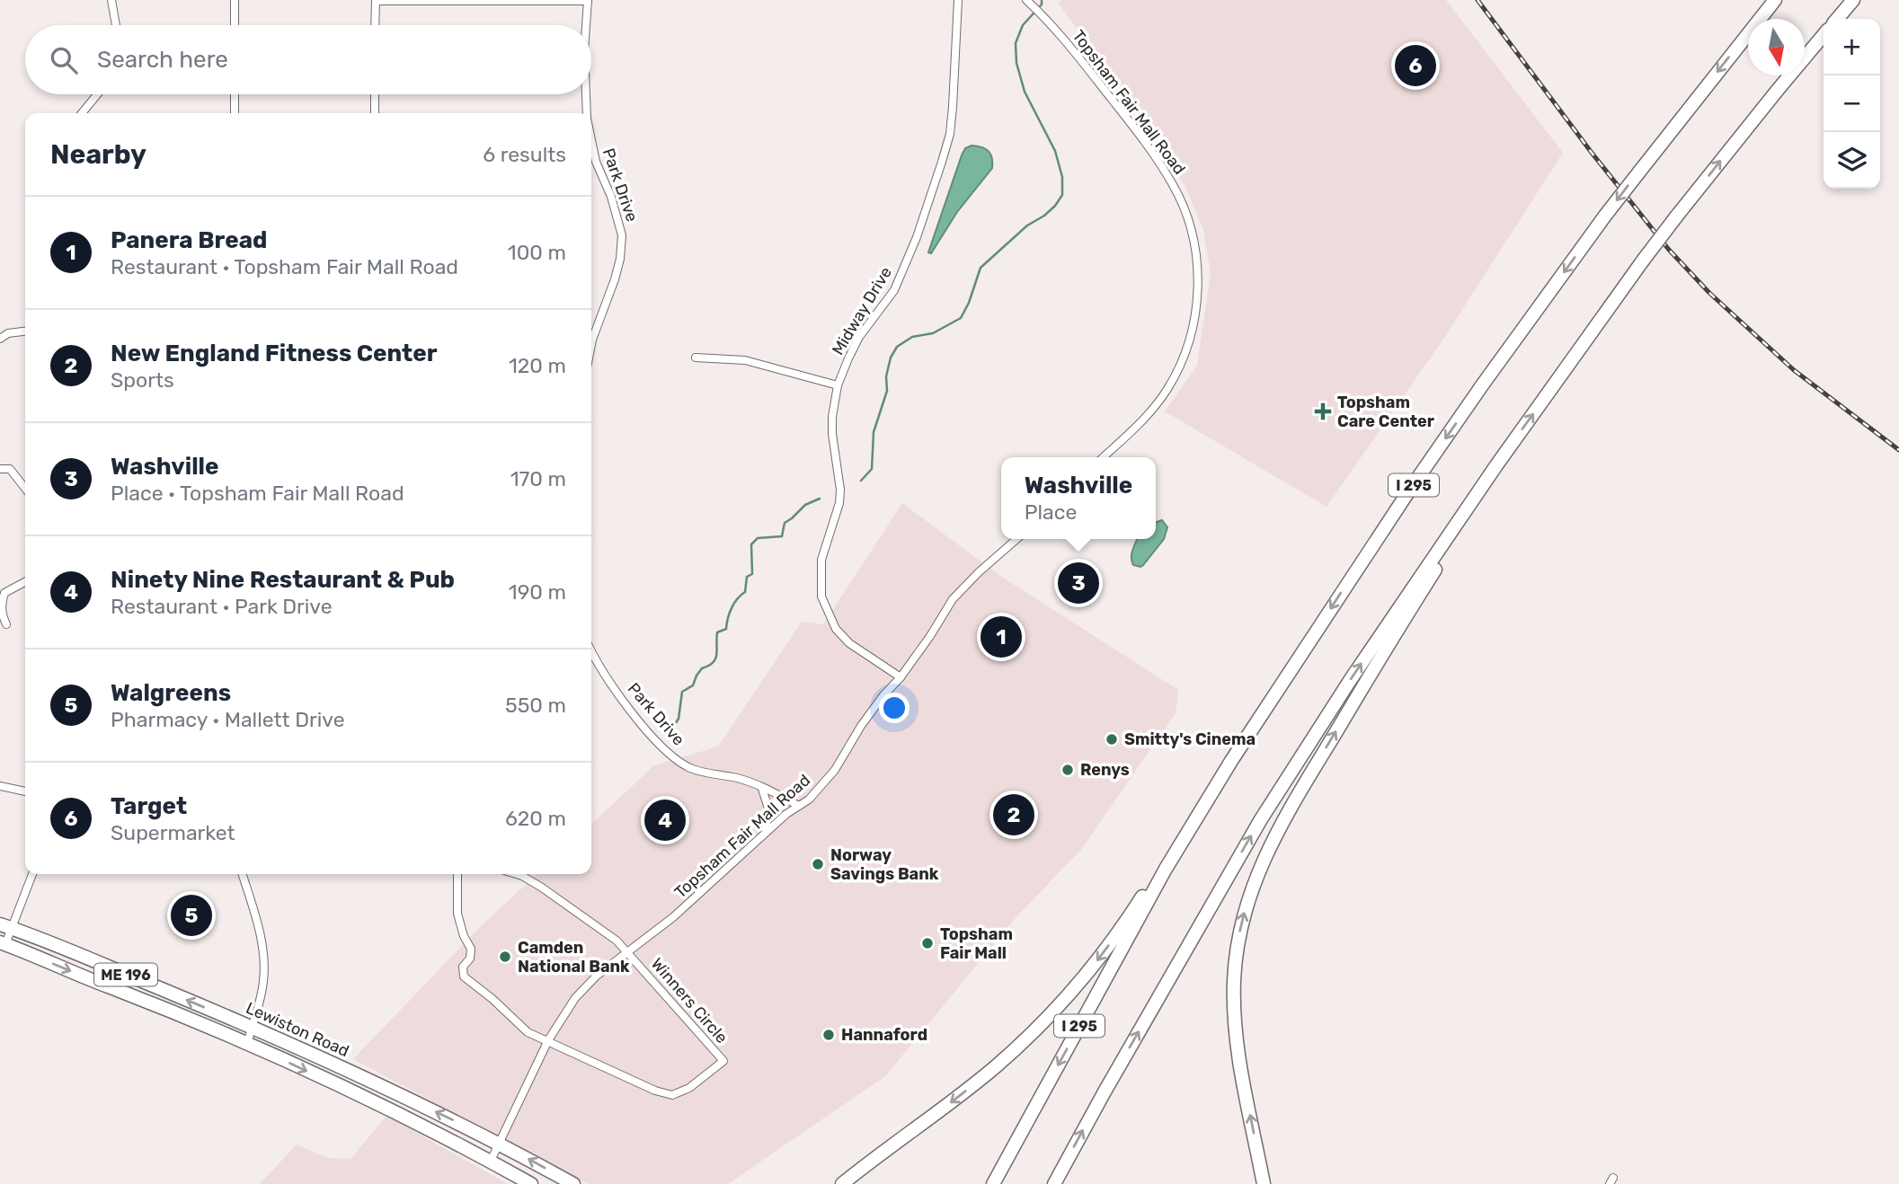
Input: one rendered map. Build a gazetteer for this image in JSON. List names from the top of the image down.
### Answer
{
  "streets": {
    "highway": ["I 295", "ME 196", "Lewiston Road"],
    "street": [
      "Topsham Fair Mall Road",
      "Park Drive",
      "Midway Drive",
      "Winners Circle"
    ]
  },
  "crossings": [
    ["Topsham Fair Mall Road", "Park Drive"],
    ["Topsham Fair Mall Road", "Midway Drive"],
    ["Topsham Fair Mall Road", "Winners Circle"],
    ["Topsham Fair Mall Road", "Lewiston Road"]
  ],
  "places": {
    "health": ["Topsham Care Center"],
    "other": [
      "Smitty's Cinema",
      "Renys",
      "Norway Savings Bank",
      "Topsham Fair Mall",
      "Camden National Bank",
      "Hannaford"
    ]
  },
  "north": "bottom",
  "page": {
    "map_buttons": ["+", "−"],
    "search": "Search here",
    "pins": [
      "6",
      "3",
      "1",
      "2",
      "4",
      "5"
    ],
    "heading": ["Nearby", "6 results"],
    "list": [
      {
        "mark": "1",
        "name": "Panera Bread",
        "note": "Restaurant · Topsham Fair Mall Road",
        "value": "100 m"
      },
      {
        "mark": "2",
        "name": "New England Fitness Center",
        "note": "Sports",
        "value": "120 m"
      },
      {
        "mark": "3",
        "name": "Washville",
        "note": "Place · Topsham Fair Mall Road",
        "value": "170 m"
      },
      {
        "mark": "4",
        "name": "Ninety Nine Restaurant & Pub",
        "note": "Restaurant · Park Drive",
        "value": "190 m"
      },
      {
        "mark": "5",
        "name": "Walgreens",
        "note": "Pharmacy · Mallett Drive",
        "value": "550 m"
      },
      {
        "mark": "6",
        "name": "Target",
        "note": "Supermarket",
        "value": "620 m"
      }
    ],
    "popup": ["Washville", "Place"]
  }
}
